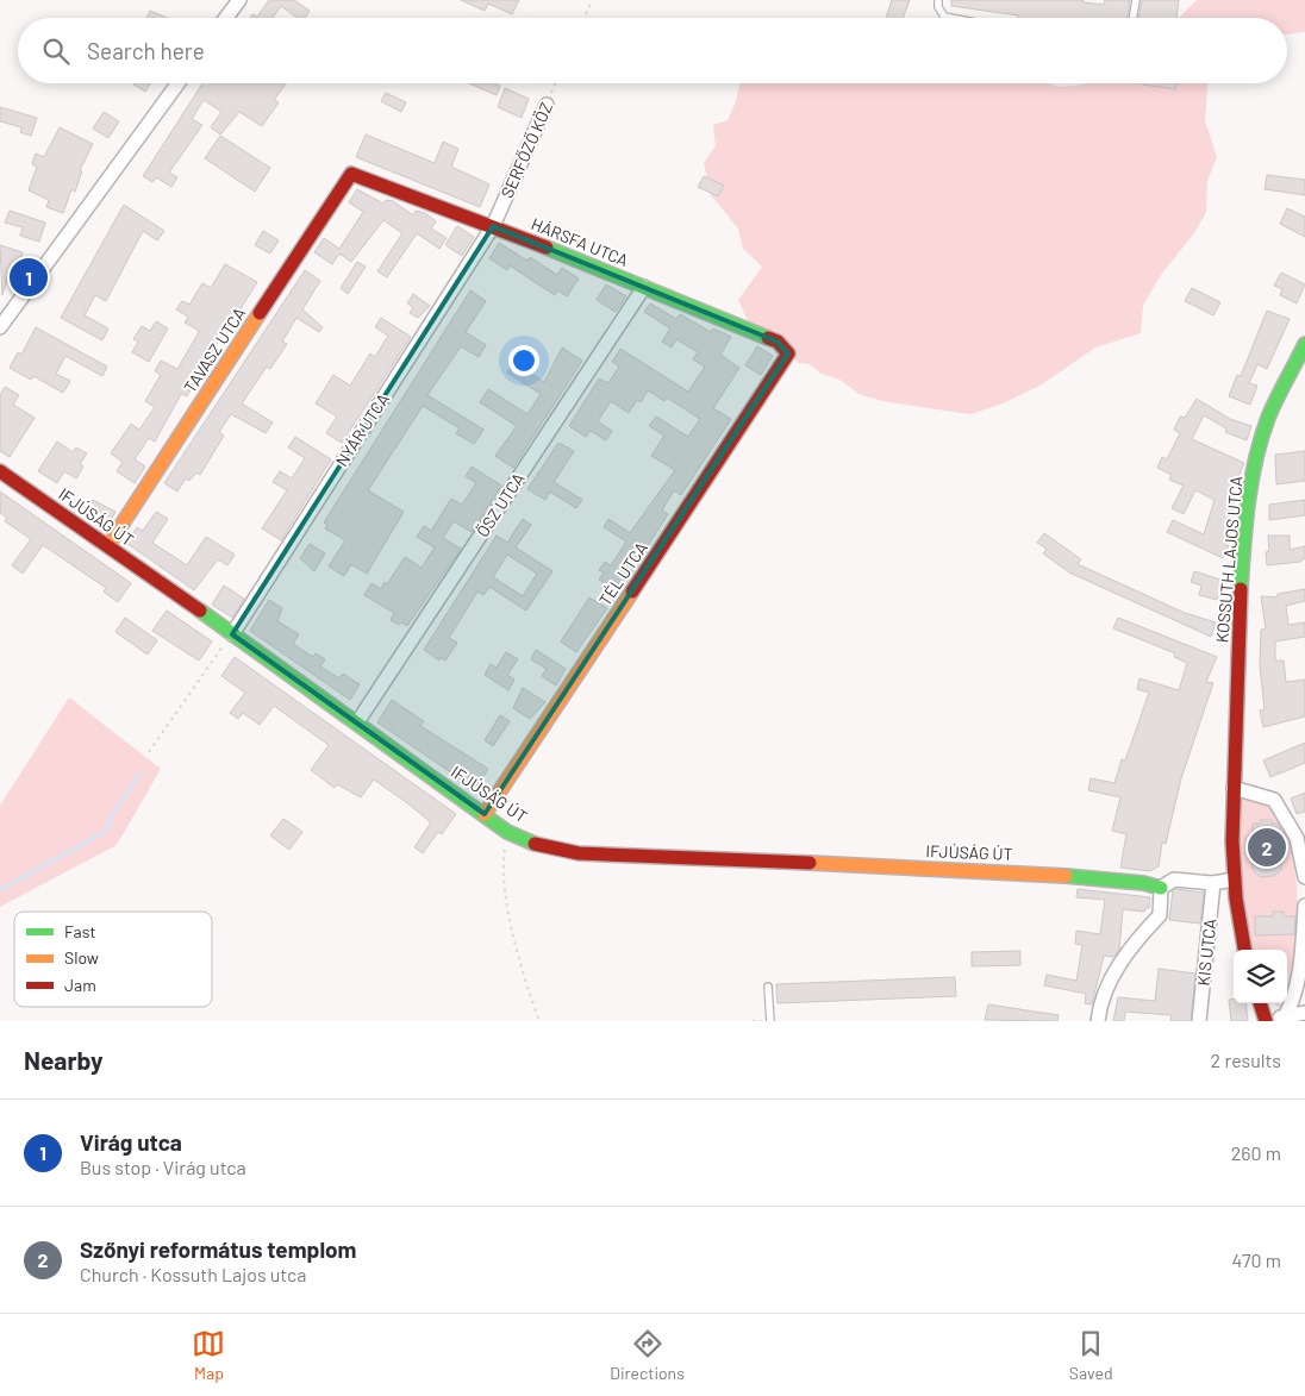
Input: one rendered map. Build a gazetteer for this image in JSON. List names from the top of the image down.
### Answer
{
  "streets": {
    "street": [
      "SERFŐZŐ KÖZ",
      "HÁRSFA UTCA",
      "TAVASZ UTCA",
      "NYÁR UTCA",
      "ŐSZ UTCA",
      "IFJÚSÁG ÚT",
      "KOSSUTH LAJOS UTCA",
      "TÉL UTCA",
      "KIS UTCA"
    ]
  },
  "crossings": [
    ["SERFŐZŐ KÖZ", "HÁRSFA UTCA"],
    ["SERFŐZŐ KÖZ", "NYÁR UTCA"],
    ["HÁRSFA UTCA", "TAVASZ UTCA"],
    ["HÁRSFA UTCA", "NYÁR UTCA"],
    ["HÁRSFA UTCA", "ŐSZ UTCA"],
    ["HÁRSFA UTCA", "TÉL UTCA"],
    ["TAVASZ UTCA", "IFJÚSÁG ÚT"],
    ["NYÁR UTCA", "IFJÚSÁG ÚT"],
    ["ŐSZ UTCA", "IFJÚSÁG ÚT"],
    ["IFJÚSÁG ÚT", "TÉL UTCA"]
  ],
  "legend": ["Fast", "Slow", "Jam"],
  "page": {
    "search": "Search here",
    "pins": ["1", "2"],
    "heading": ["Nearby", "2 results"],
    "list": [
      {
        "mark": "1",
        "name": "Virág utca",
        "note": "Bus stop · Virág utca",
        "value": "260 m"
      },
      {
        "mark": "2",
        "name": "Szőnyi református templom",
        "note": "Church · Kossuth Lajos utca",
        "value": "470 m"
      }
    ],
    "nav": ["Map", "Directions", "Saved"]
  }
}
